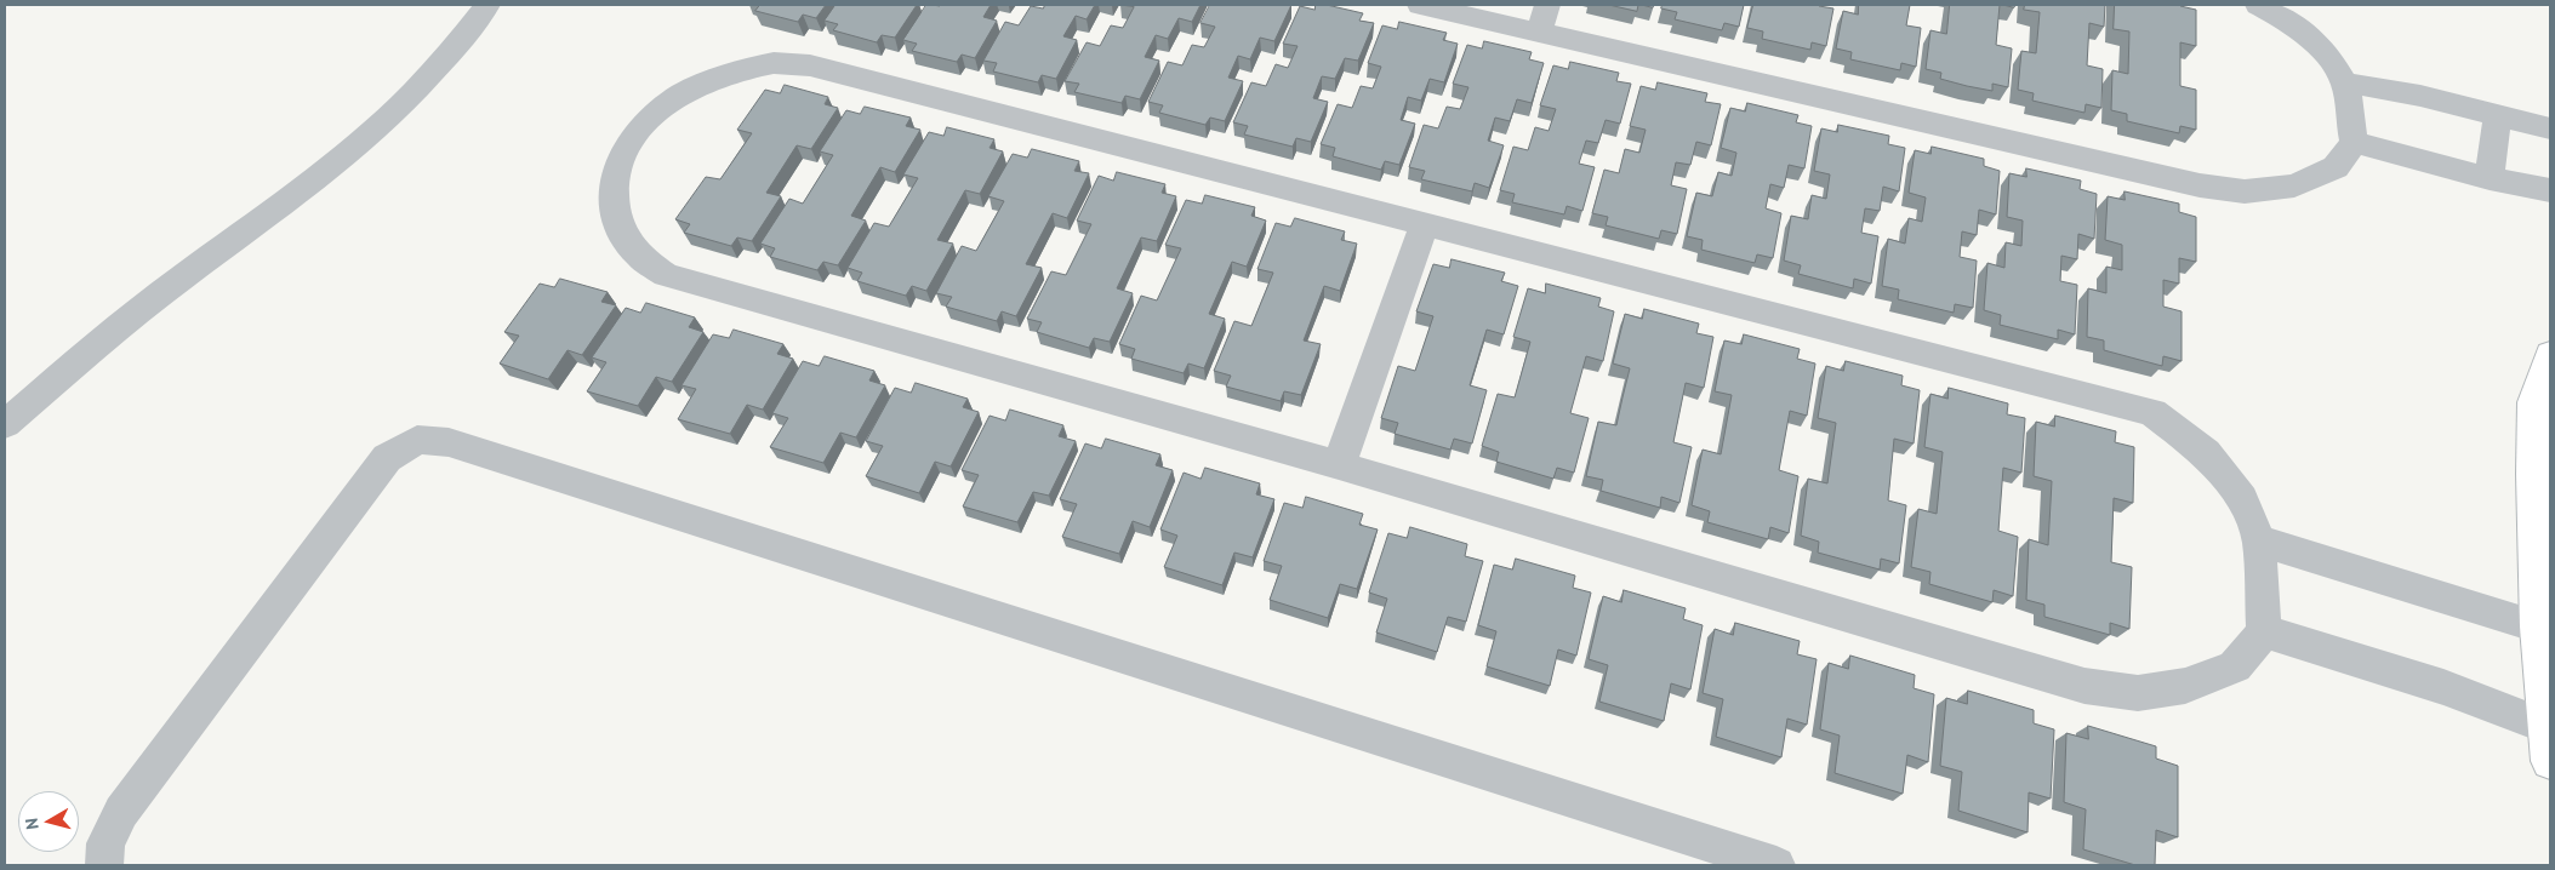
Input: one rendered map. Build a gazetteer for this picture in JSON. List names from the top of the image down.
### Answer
{
  "north": "left"
}
